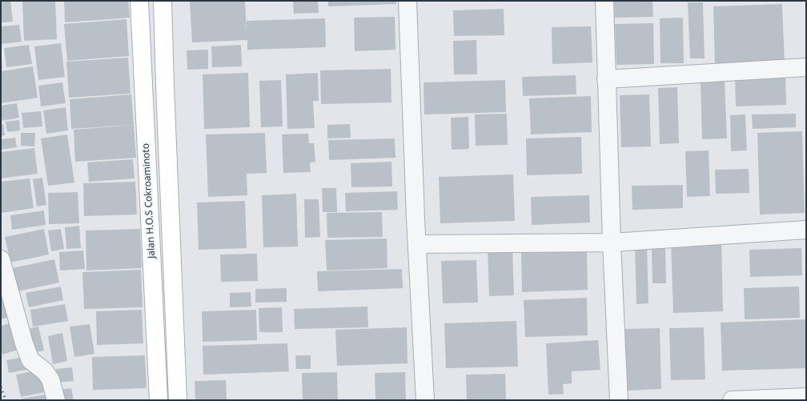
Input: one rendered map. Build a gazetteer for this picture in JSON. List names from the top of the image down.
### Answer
{
  "streets": {
    "main road": ["Jalan H.O.S Cokroaminoto"]
  }
}
